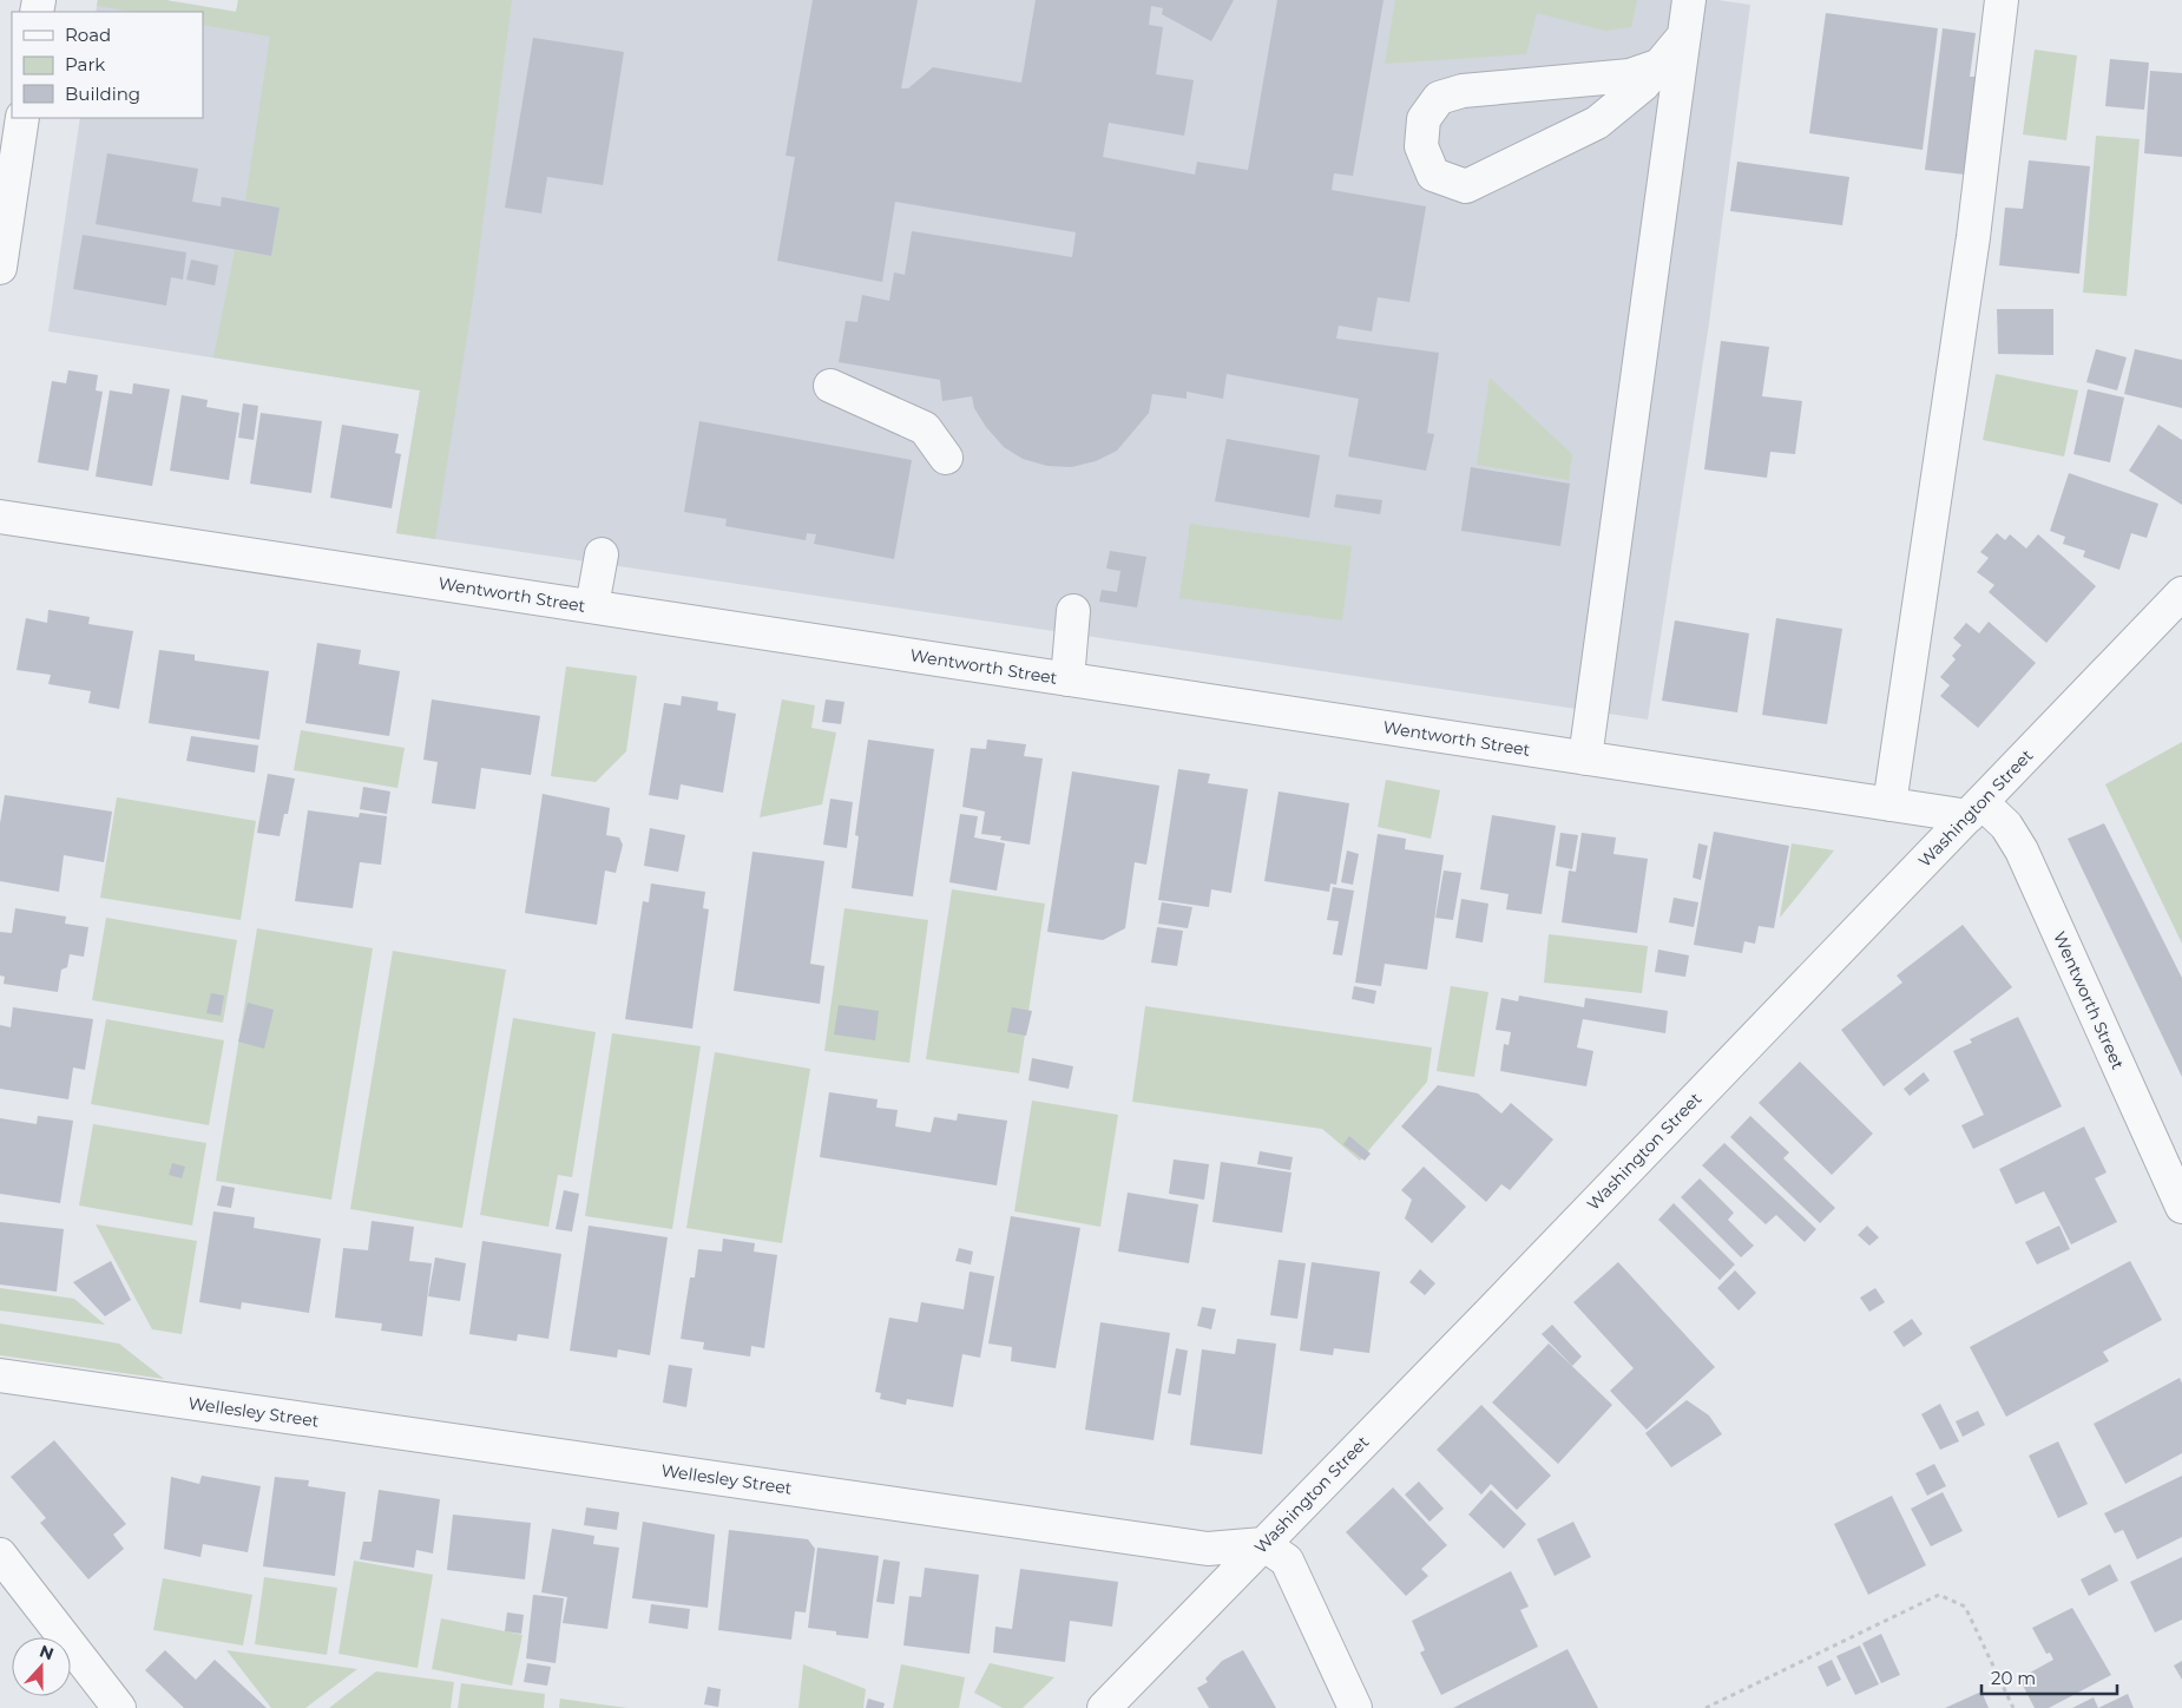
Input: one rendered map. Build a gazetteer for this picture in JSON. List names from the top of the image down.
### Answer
{
  "streets": {
    "street": ["Wentworth Street", "Washington Street", "Wellesley Street"]
  },
  "crossings": [
    ["Wentworth Street", "Washington Street"],
    ["Washington Street", "Wellesley Street"]
  ],
  "legend": ["Road", "Park", "Building"],
  "scale_bar": "20 m",
  "north": "top"
}
